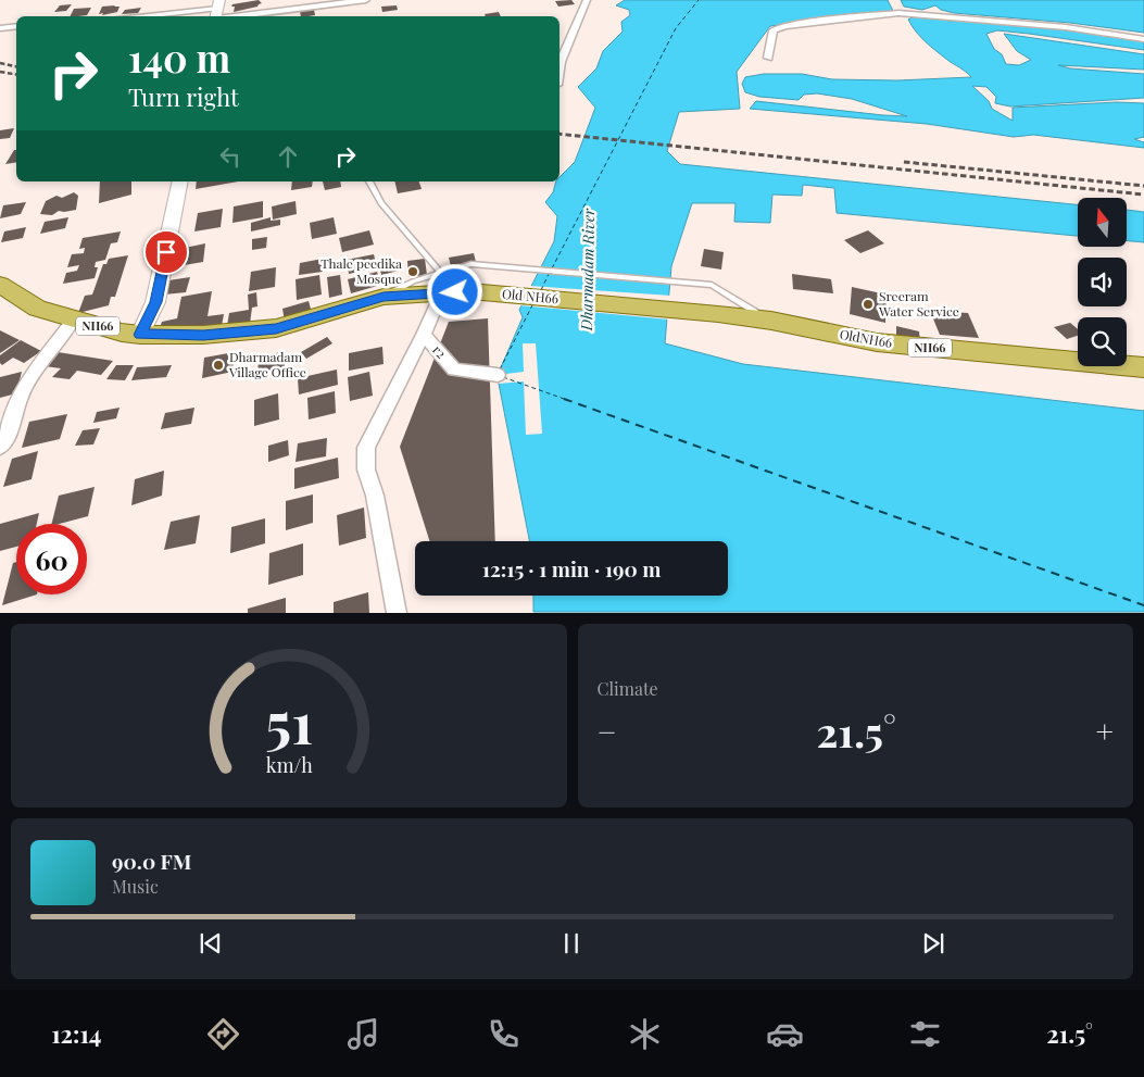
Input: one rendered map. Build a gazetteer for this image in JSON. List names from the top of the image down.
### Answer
{
  "streets": {
    "main road": ["Old NH66", "NH66", "OldNH66"],
    "street": ["r2"]
  },
  "crossings": [
    ["Old NH66", "OldNH66"],
    ["Old NH66", "r2"]
  ],
  "water": ["Dharmadam River"],
  "places": ["Thale peedika Mosque", "Sreeram Water Service", "Dharmadam Village Office"],
  "north": "top",
  "page": {
    "turn": ["140 m", "Turn right"],
    "limit": "60",
    "trip": "12:15 · 1 min · 190 m",
    "tile": "Climate",
    "heat": ["−", "21.5°", "+"],
    "song": ["90.0 FM", "Music"],
    "tabs": ["12:14", "21.5°"],
    "gauge": ["51", "km/h"]
  }
}
